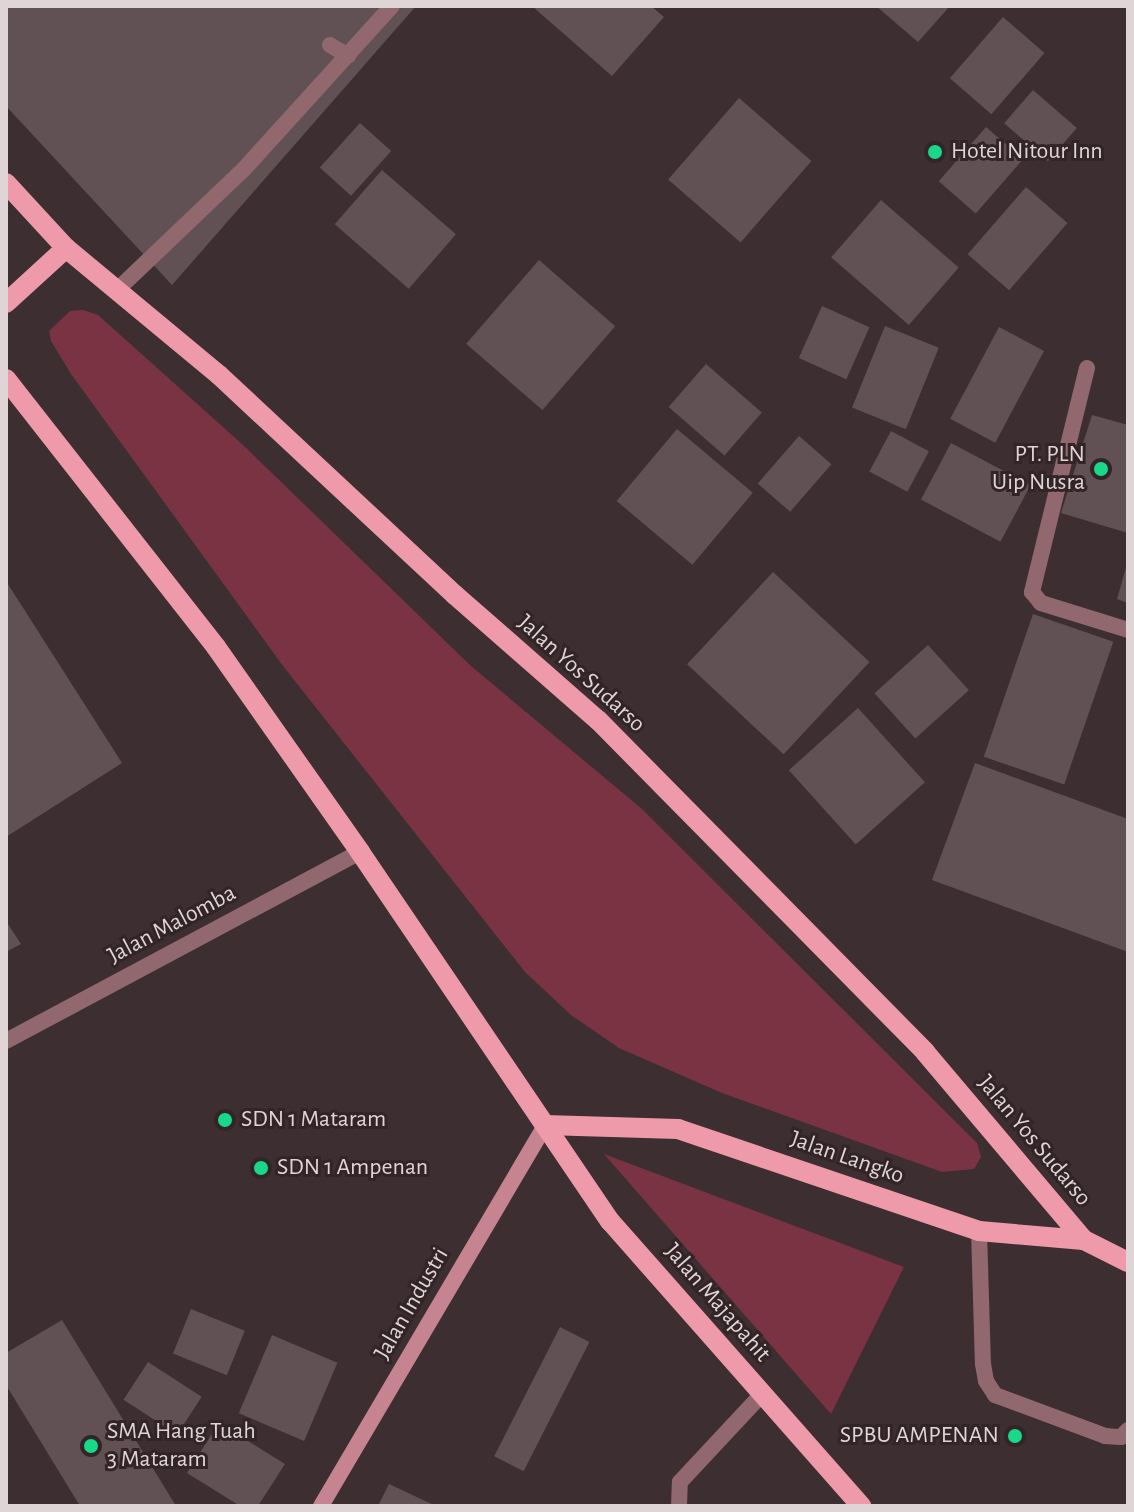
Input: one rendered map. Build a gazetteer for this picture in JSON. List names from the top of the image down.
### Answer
{
  "streets": {
    "main road": ["Jalan Yos Sudarso", "Jalan Langko", "Jalan Majapahit"],
    "street": ["Jalan Malomba", "Jalan Industri"]
  },
  "crossings": [
    ["Jalan Yos Sudarso", "Jalan Langko"],
    ["Jalan Langko", "Jalan Majapahit"],
    ["Jalan Langko", "Jalan Industri"],
    ["Jalan Majapahit", "Jalan Industri"]
  ],
  "places": [
    "Hotel Nitour Inn",
    "PT. PLN Uip Nusra",
    "SDN 1 Mataram",
    "SDN 1 Ampenan",
    "SPBU AMPENAN",
    "SMA Hang Tuah 3 Mataram"
  ]
}
